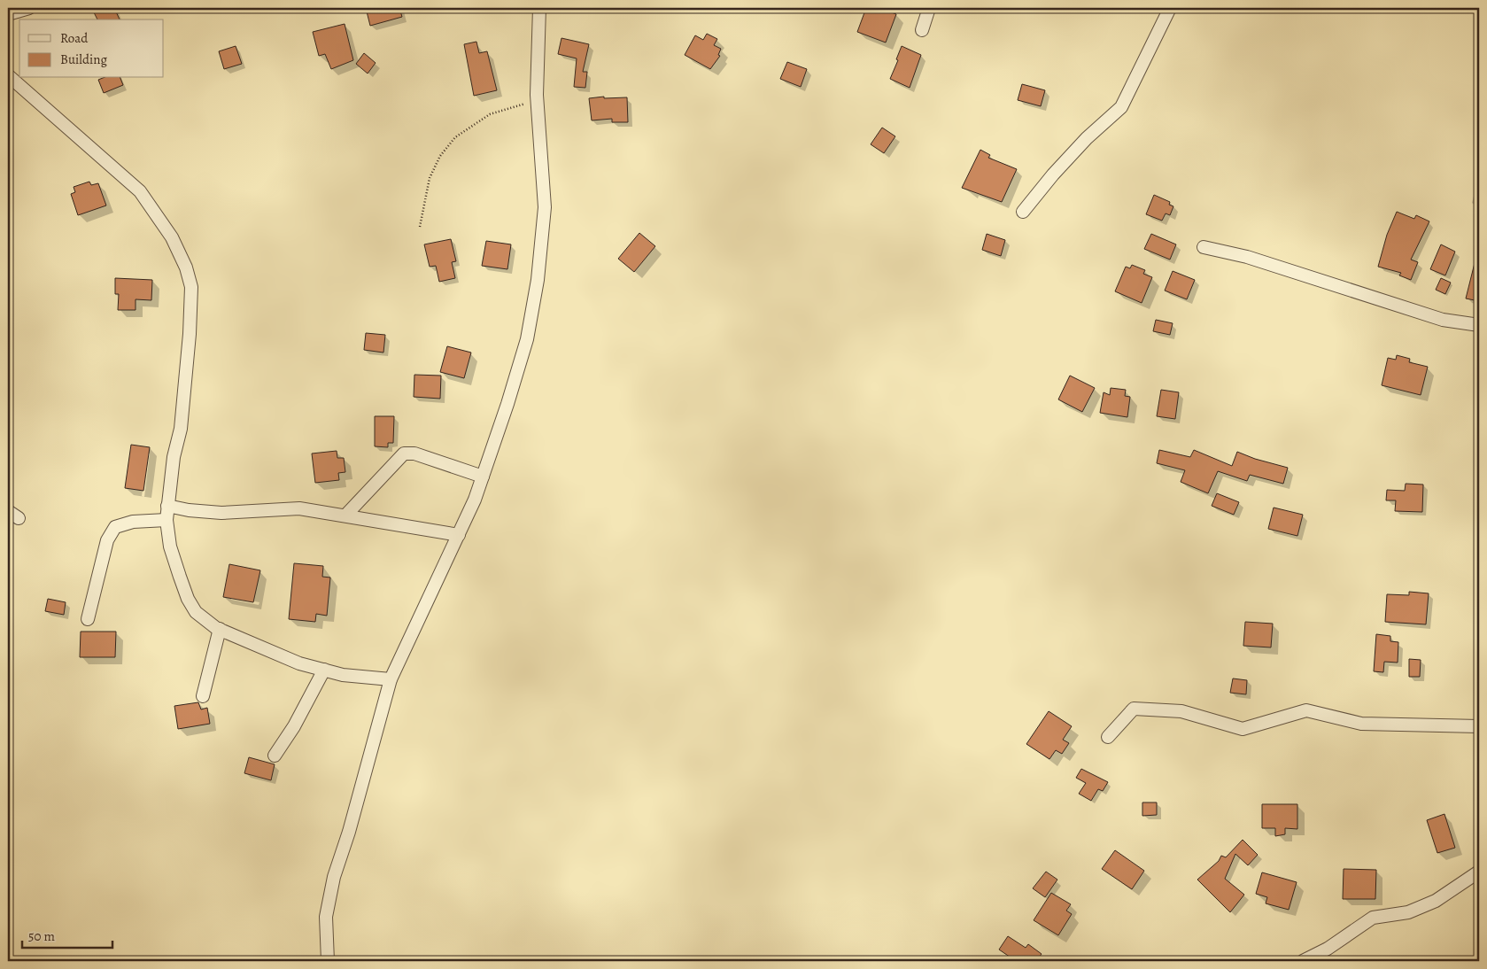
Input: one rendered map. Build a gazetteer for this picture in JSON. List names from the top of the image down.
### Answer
{
  "legend": ["Road", "Building"],
  "scale_bar": "50 m"
}
